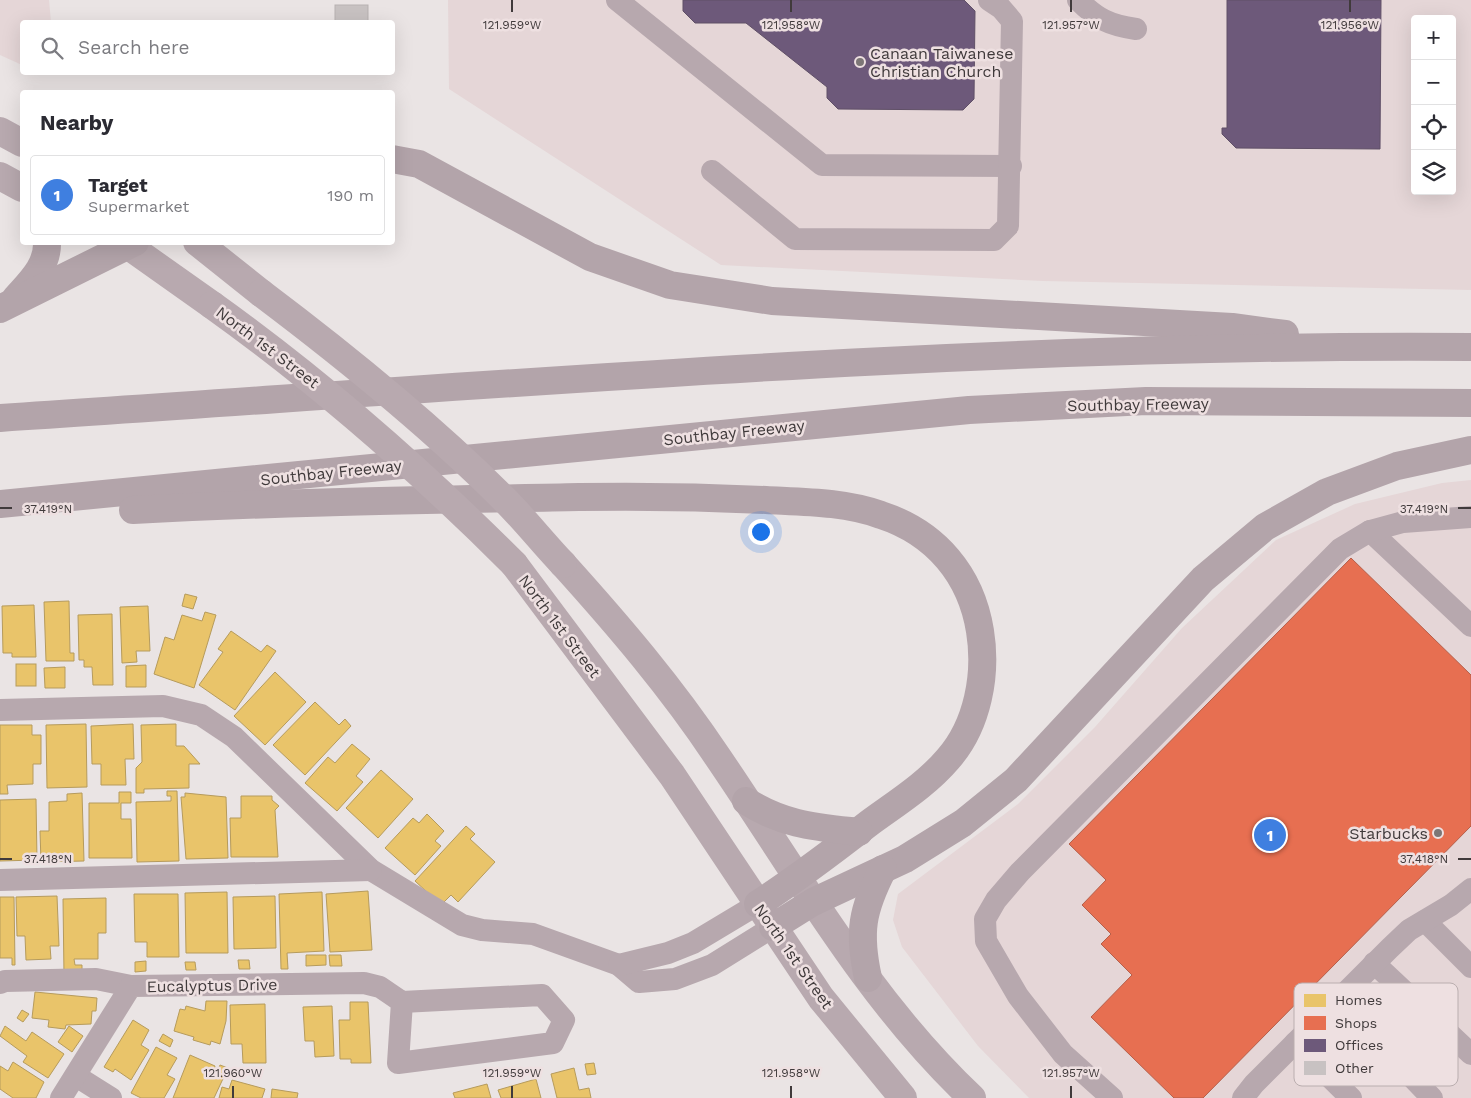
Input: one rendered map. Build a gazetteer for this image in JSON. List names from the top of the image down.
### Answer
{
  "streets": {
    "highway": ["Southbay Freeway"],
    "main road": ["North 1st Street"],
    "lane": ["Eucalyptus Drive"]
  },
  "places": ["Canaan Taiwanese Christian Church", "Starbucks"],
  "legend": [
    "Homes",
    "Shops",
    "Offices",
    "Other"
  ],
  "page": {
    "map_buttons": ["+", "−"],
    "search": "Search here",
    "heading": "Nearby",
    "list": [
      {
        "mark": "1",
        "name": "Target",
        "note": "Supermarket",
        "value": "190 m"
      }
    ],
    "pins": "1"
  },
  "coordinates": [
    "121.959°W",
    "121.958°W",
    "121.957°W",
    "121.956°W",
    "37.419°N",
    "37.418°N",
    "121.960°W"
  ]
}
